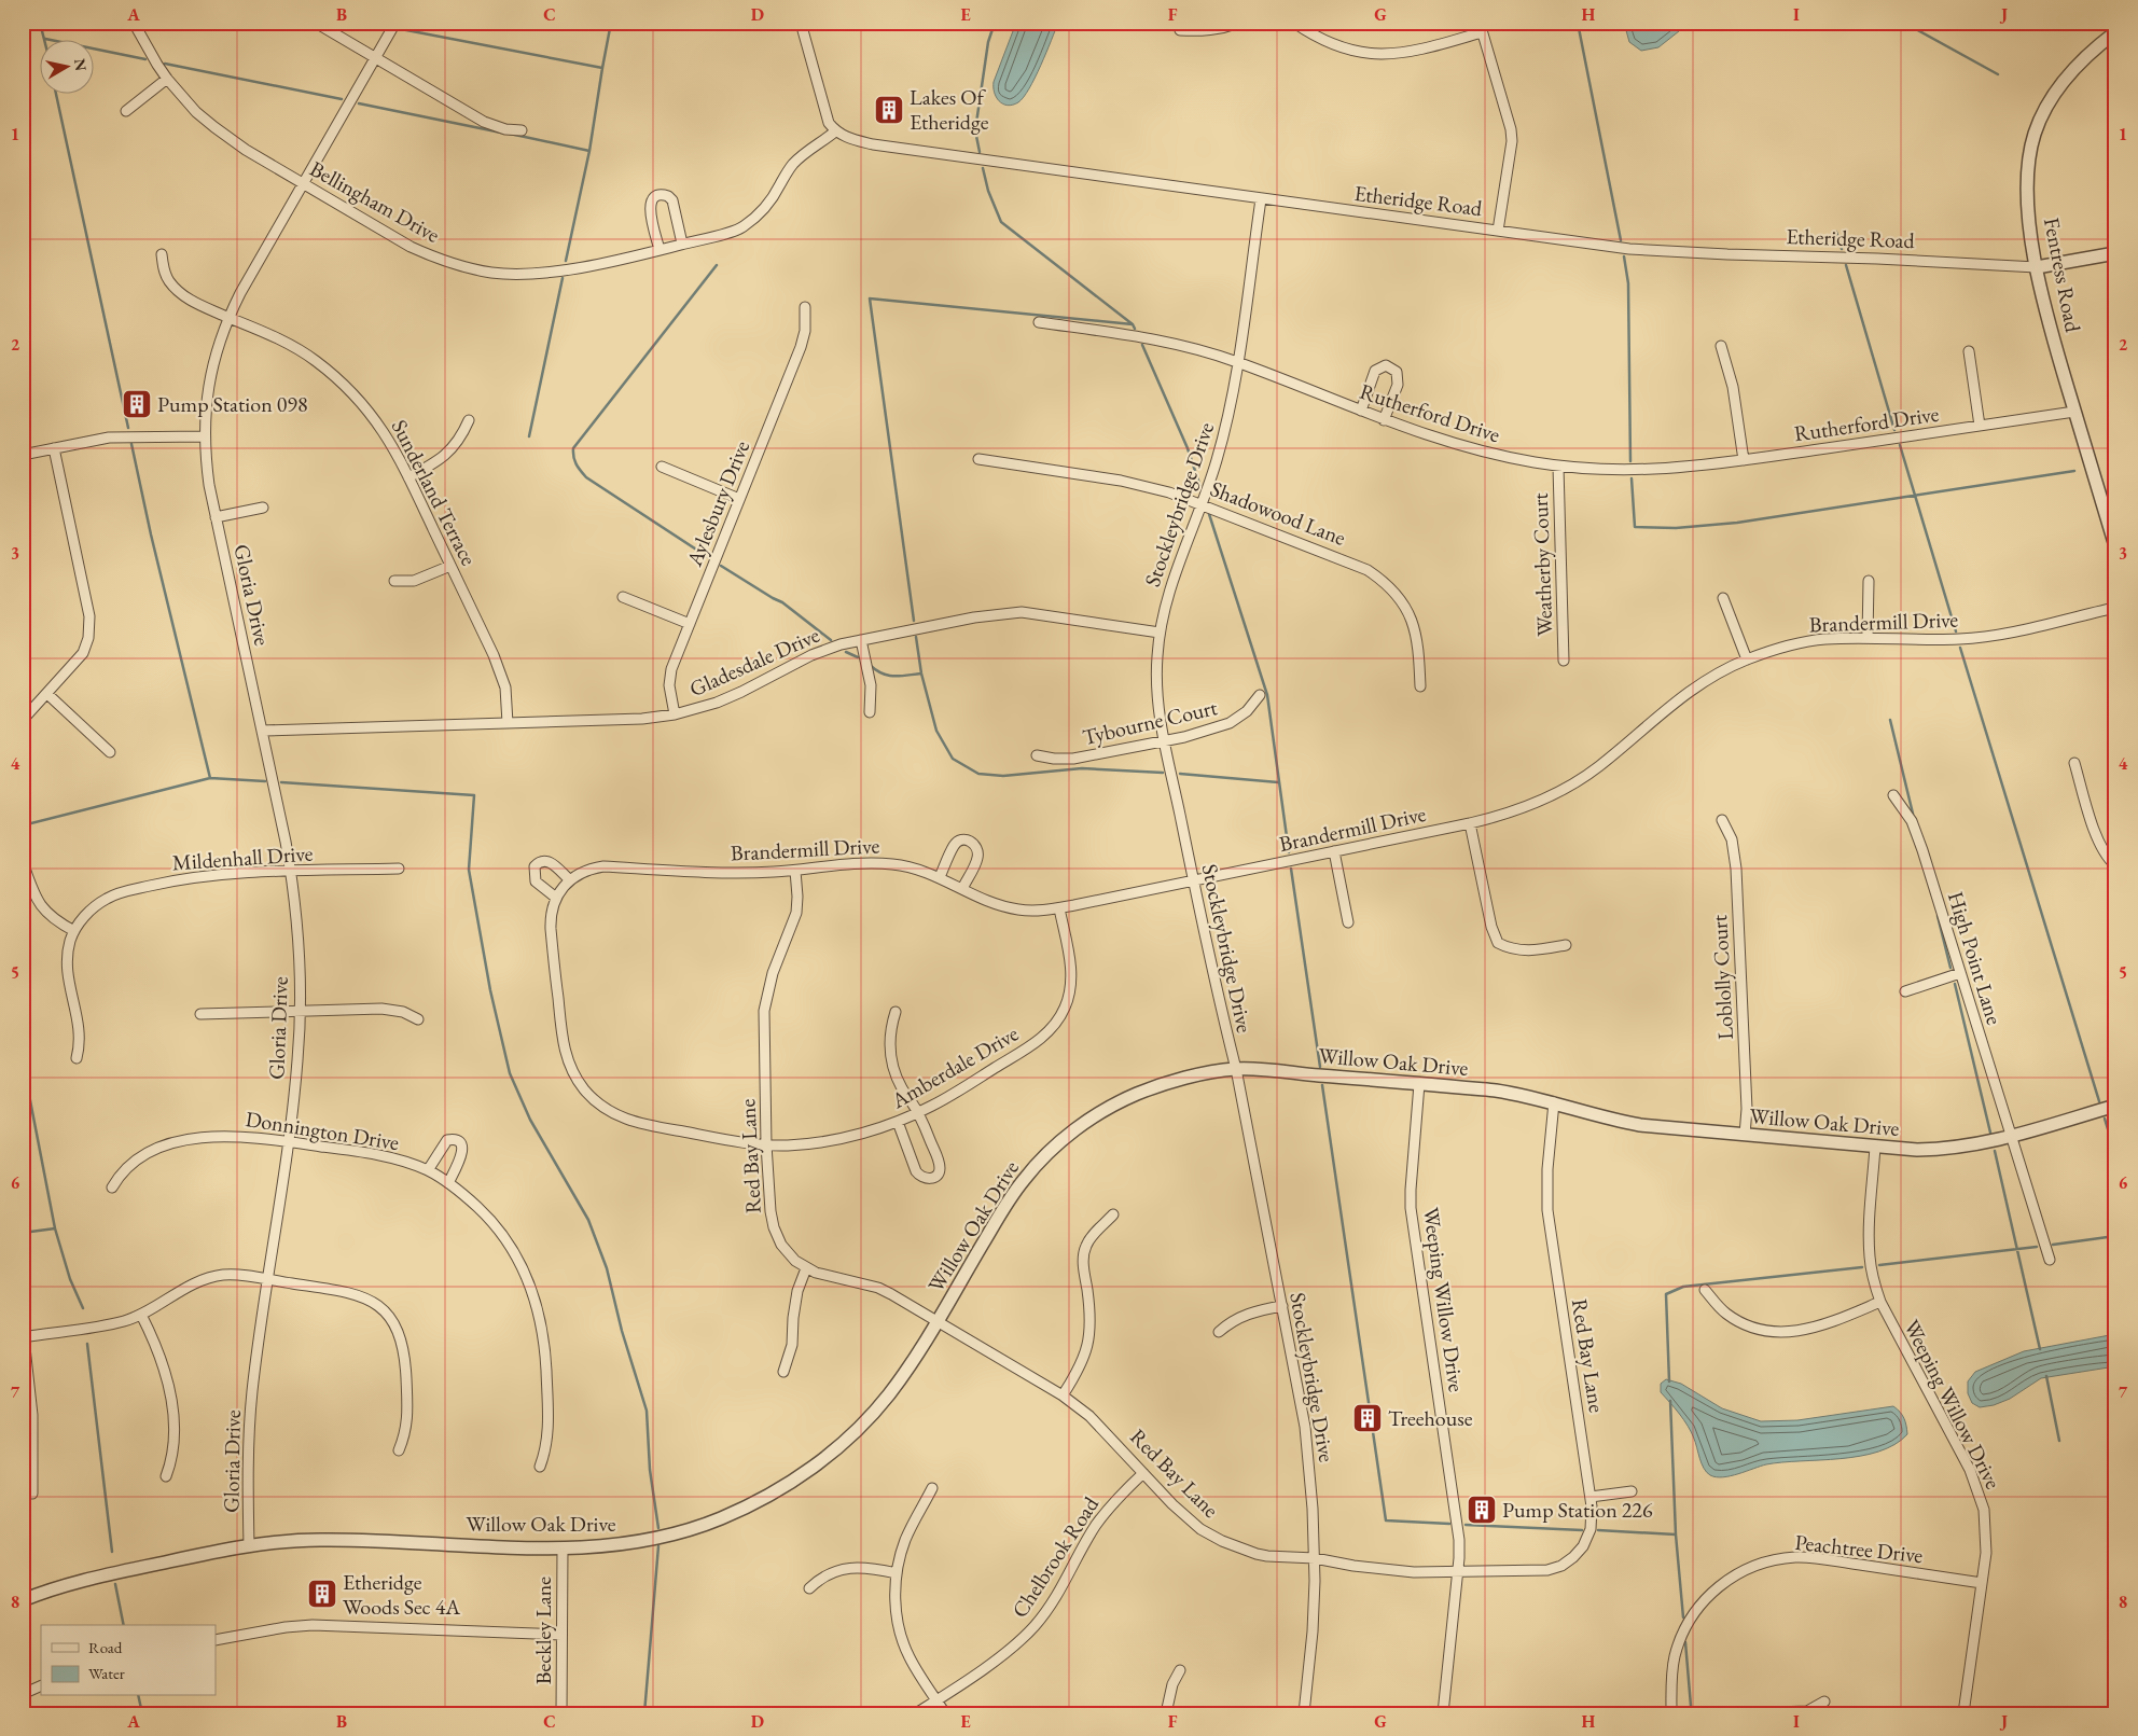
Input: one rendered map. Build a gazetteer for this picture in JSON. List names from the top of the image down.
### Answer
{
  "streets": {
    "street": [
      "Etheridge Road",
      "Bellingham Drive",
      "Fentress Road",
      "Rutherford Drive",
      "Sunderland Terrace",
      "Aylesbury Drive",
      "Stockleybridge Drive",
      "Shadowood Lane",
      "Weatherby Court",
      "Gloria Drive",
      "Brandermill Drive",
      "Gladesdale Drive",
      "Tybourne Court",
      "Mildenhall Drive",
      "High Point Lane",
      "Loblolly Court",
      "Willow Oak Drive",
      "Amberdale Drive",
      "Donnington Drive",
      "Red Bay Lane",
      "Weeping Willow Drive",
      "Peachtree Drive",
      "Chelbrook Road",
      "Beckley Lane"
    ]
  },
  "crossings": [
    ["Etheridge Road", "Bellingham Drive"],
    ["Etheridge Road", "Fentress Road"],
    ["Etheridge Road", "Stockleybridge Drive"],
    ["Bellingham Drive", "Gloria Drive"],
    ["Fentress Road", "Rutherford Drive"],
    ["Rutherford Drive", "Stockleybridge Drive"],
    ["Rutherford Drive", "Weatherby Court"],
    ["Sunderland Terrace", "Gloria Drive"],
    ["Sunderland Terrace", "Gladesdale Drive"],
    ["Aylesbury Drive", "Gladesdale Drive"],
    ["Stockleybridge Drive", "Shadowood Lane"],
    ["Stockleybridge Drive", "Brandermill Drive"],
    ["Stockleybridge Drive", "Gladesdale Drive"],
    ["Stockleybridge Drive", "Tybourne Court"],
    ["Stockleybridge Drive", "Willow Oak Drive"],
    ["Stockleybridge Drive", "Red Bay Lane"],
    ["Gloria Drive", "Gladesdale Drive"],
    ["Gloria Drive", "Mildenhall Drive"],
    ["Gloria Drive", "Willow Oak Drive"],
    ["Gloria Drive", "Donnington Drive"],
    ["Brandermill Drive", "Amberdale Drive"],
    ["Brandermill Drive", "Red Bay Lane"],
    ["High Point Lane", "Willow Oak Drive"],
    ["Loblolly Court", "Willow Oak Drive"],
    ["Willow Oak Drive", "Red Bay Lane"],
    ["Willow Oak Drive", "Weeping Willow Drive"],
    ["Willow Oak Drive", "Beckley Lane"],
    ["Amberdale Drive", "Red Bay Lane"],
    ["Red Bay Lane", "Weeping Willow Drive"],
    ["Red Bay Lane", "Chelbrook Road"],
    ["Weeping Willow Drive", "Peachtree Drive"]
  ],
  "places": {
    "building": [
      "Lakes Of Etheridge",
      "Pump Station 098",
      "Treehouse",
      "Pump Station 226",
      "Etheridge Woods Sec 4A"
    ]
  },
  "legend": ["Road", "Water"],
  "north": "right",
  "grid": {
    "columns": [
      "A",
      "B",
      "C",
      "D",
      "E",
      "F",
      "G",
      "H",
      "I",
      "J"
    ],
    "rows": [
      "1",
      "2",
      "3",
      "4",
      "5",
      "6",
      "7",
      "8"
    ]
  }
}
